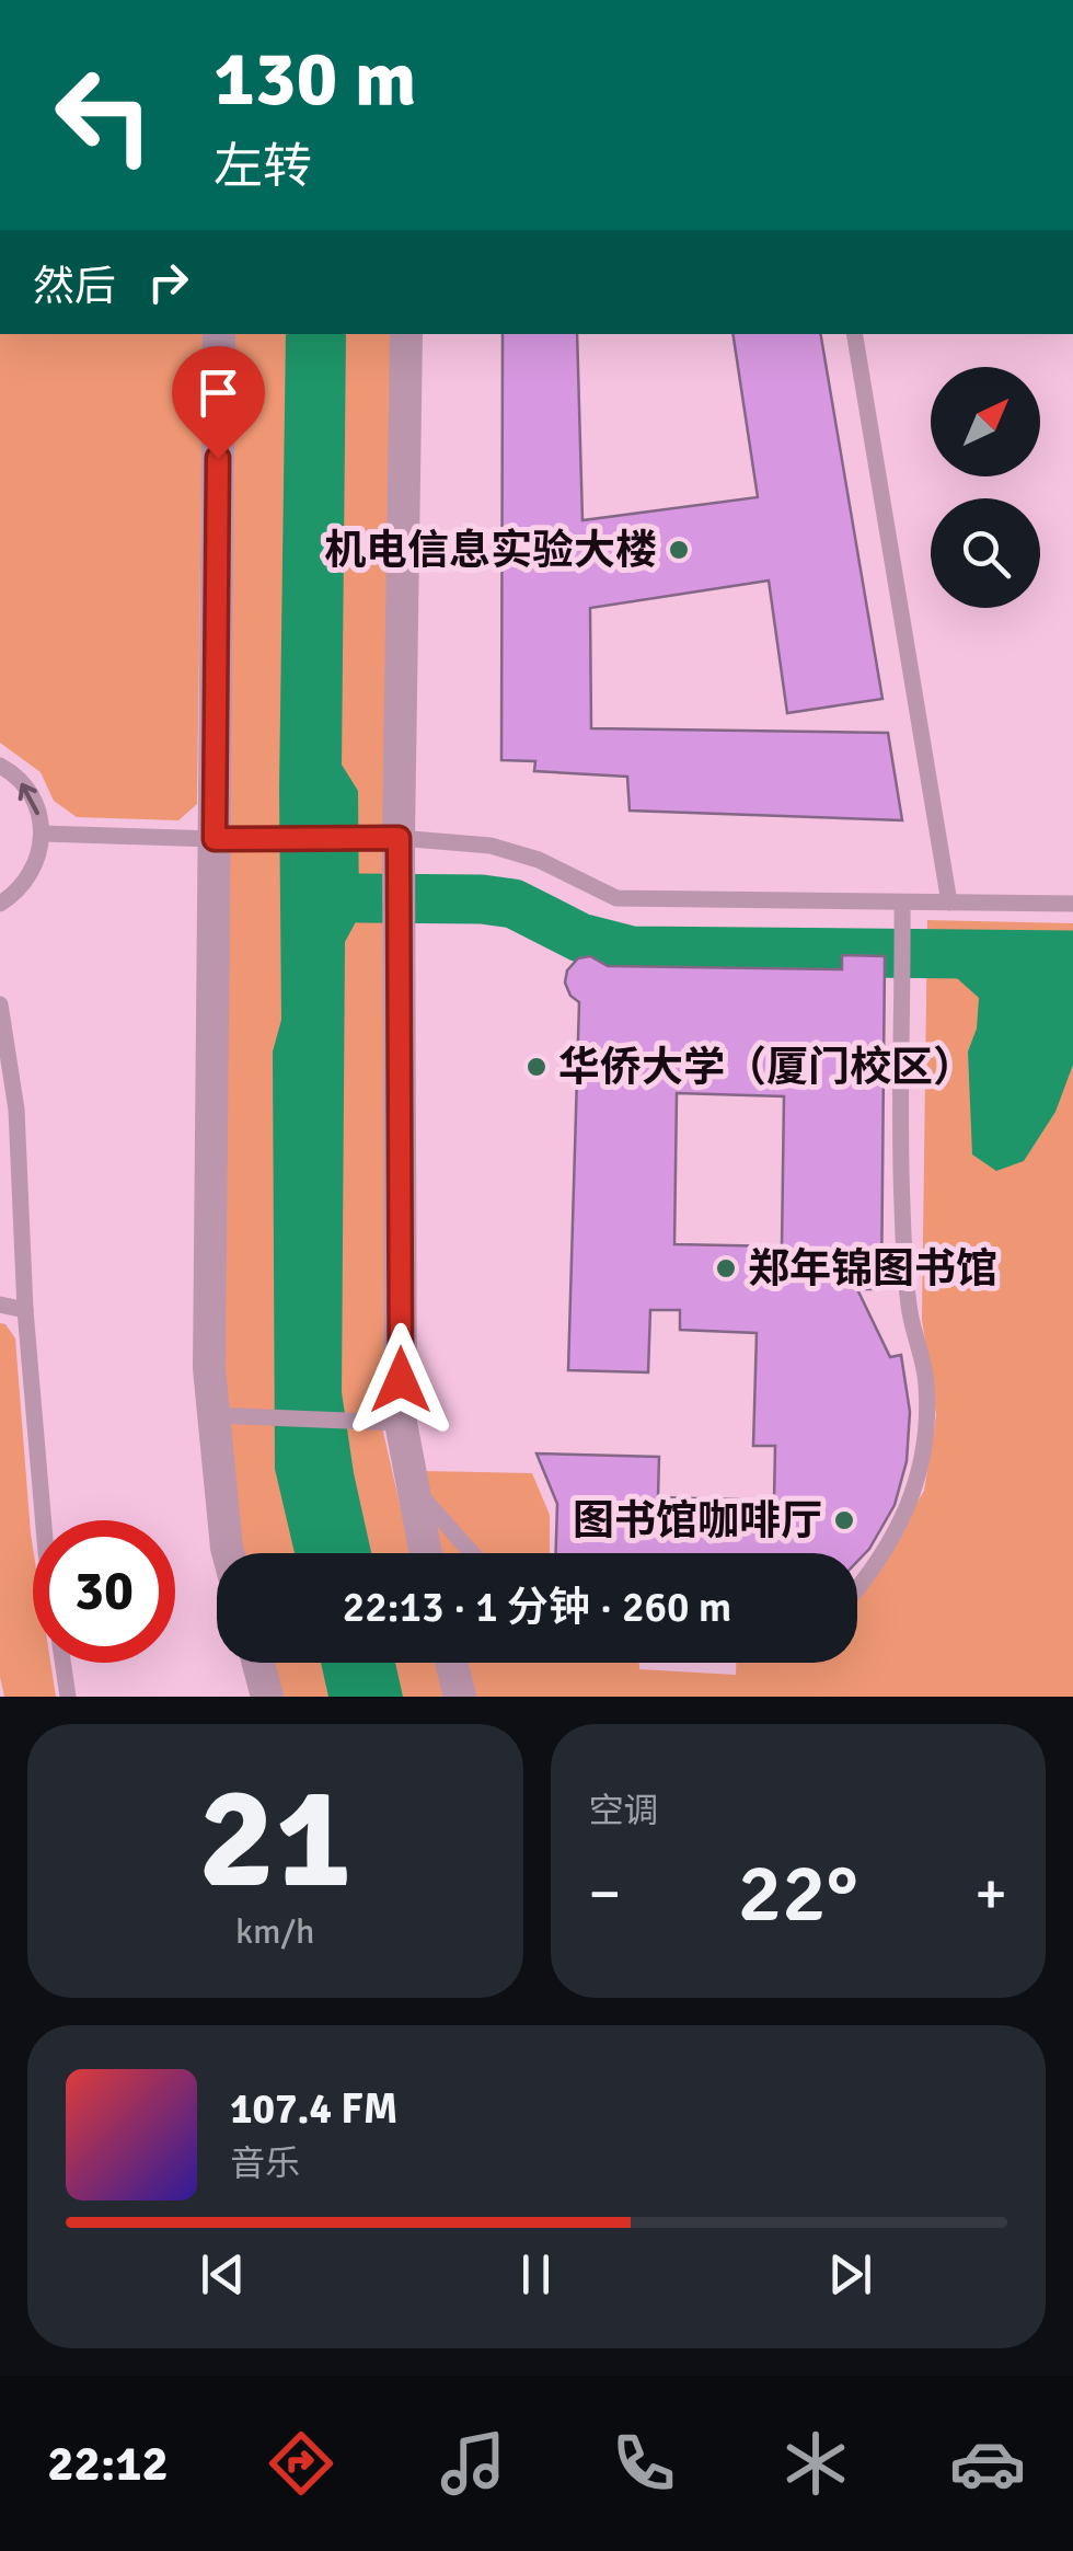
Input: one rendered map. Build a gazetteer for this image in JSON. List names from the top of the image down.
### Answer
{
  "places": [
    "机电信息实验大楼",
    "华侨大学（厦门校区）",
    "郑年锦图书馆",
    "图书馆咖啡厅"
  ],
  "north": "top right",
  "page": {
    "turn": ["130 m", "左转"],
    "then": "然后",
    "limit": "30",
    "trip": "22:13 · 1 分钟 · 260 m",
    "tile": [
      ["21", "km/h"],
      "空调"
    ],
    "heat": ["−", "22°", "+"],
    "song": ["107.4 FM", "音乐"],
    "tabs": "22:12"
  }
}
